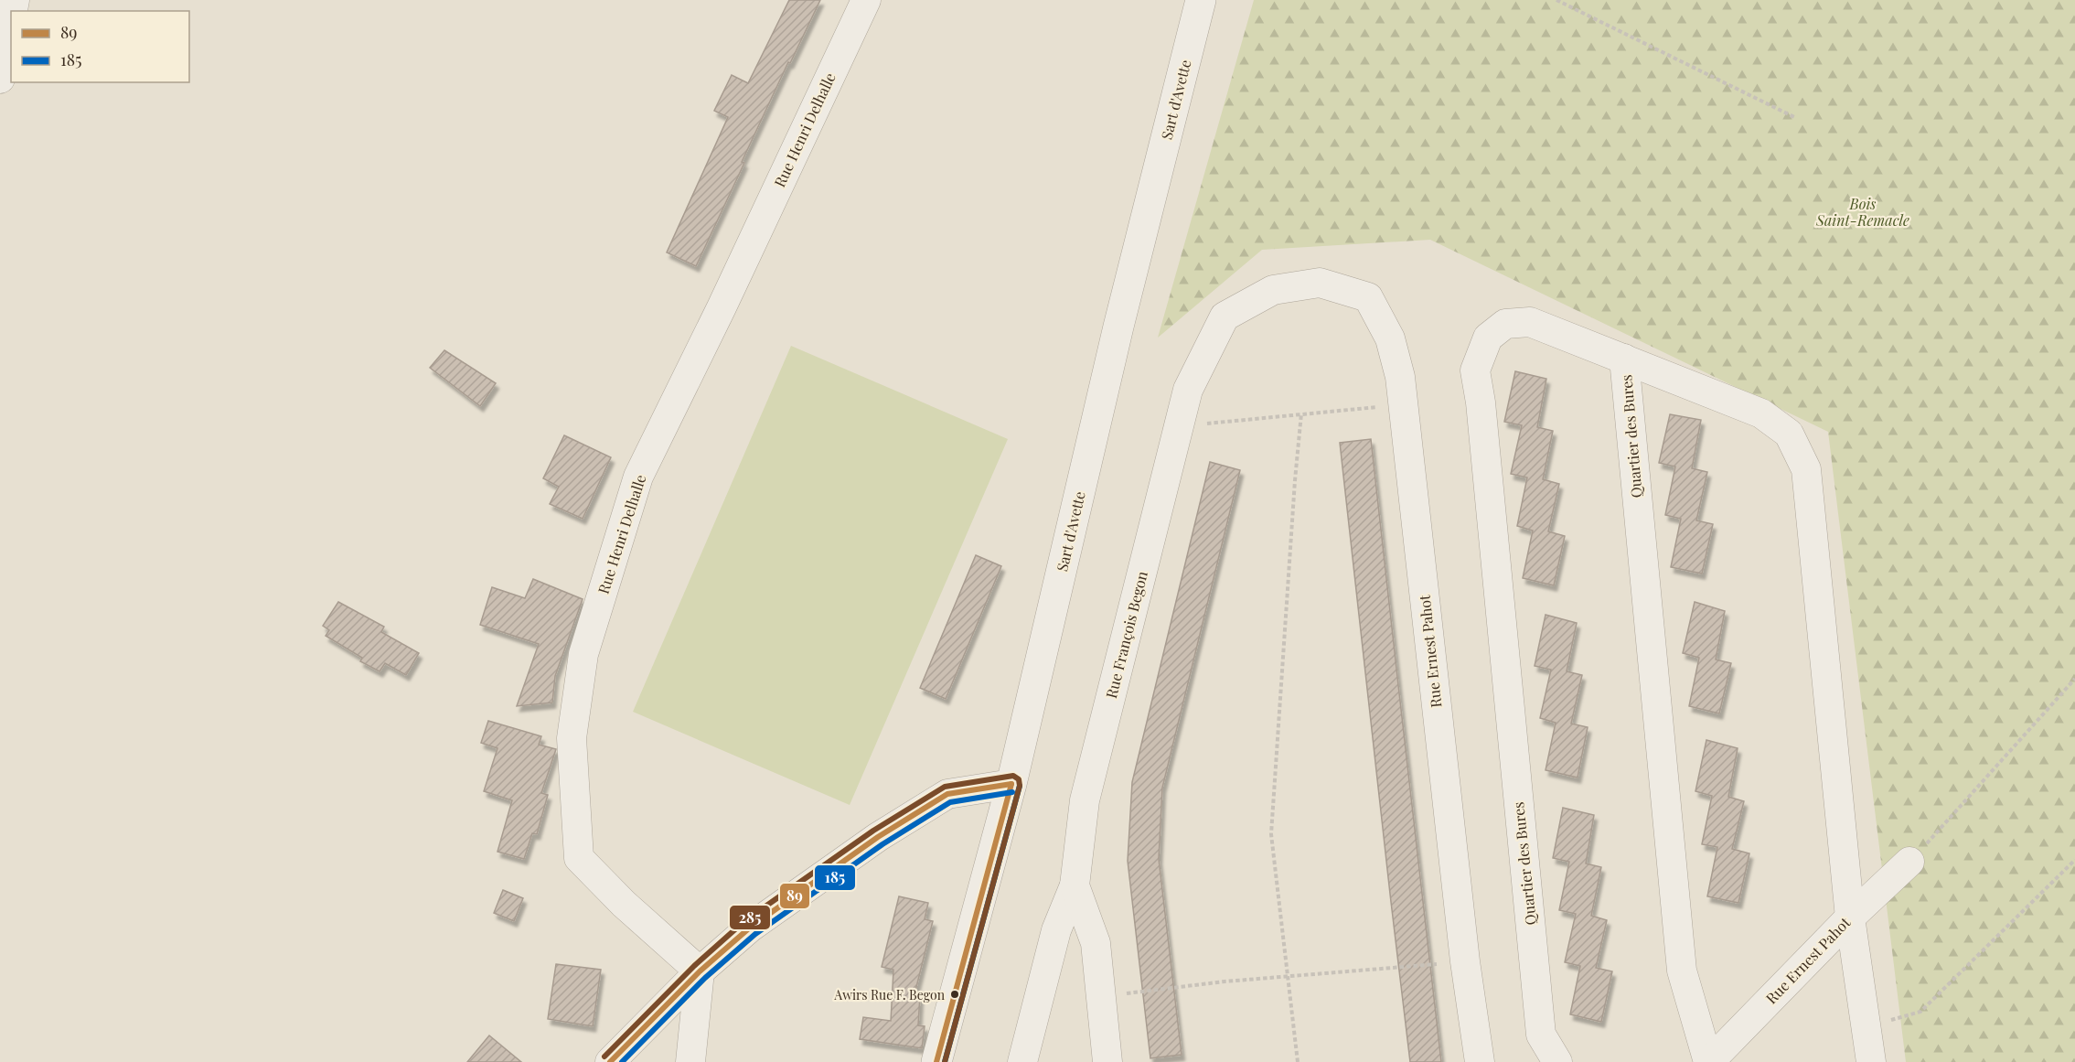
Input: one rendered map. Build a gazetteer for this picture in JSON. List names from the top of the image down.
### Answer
{
  "streets": {
    "street": [
      "Sart d'Avette",
      "Rue Henri Delhalle",
      "Quartier des Bures",
      "Rue François Begon",
      "Rue Ernest Pahot"
    ]
  },
  "crossings": [
    ["Quartier des Bures", "Rue Ernest Pahot"],
    ["Rue François Begon", "Rue Ernest Pahot"]
  ],
  "parks": ["Bois Saint-Remacle"],
  "places": ["Awirs Rue F. Begon"],
  "lines": ["transit line 285", "transit line 89", "transit line 185"],
  "legend": ["89", "185"]
}
